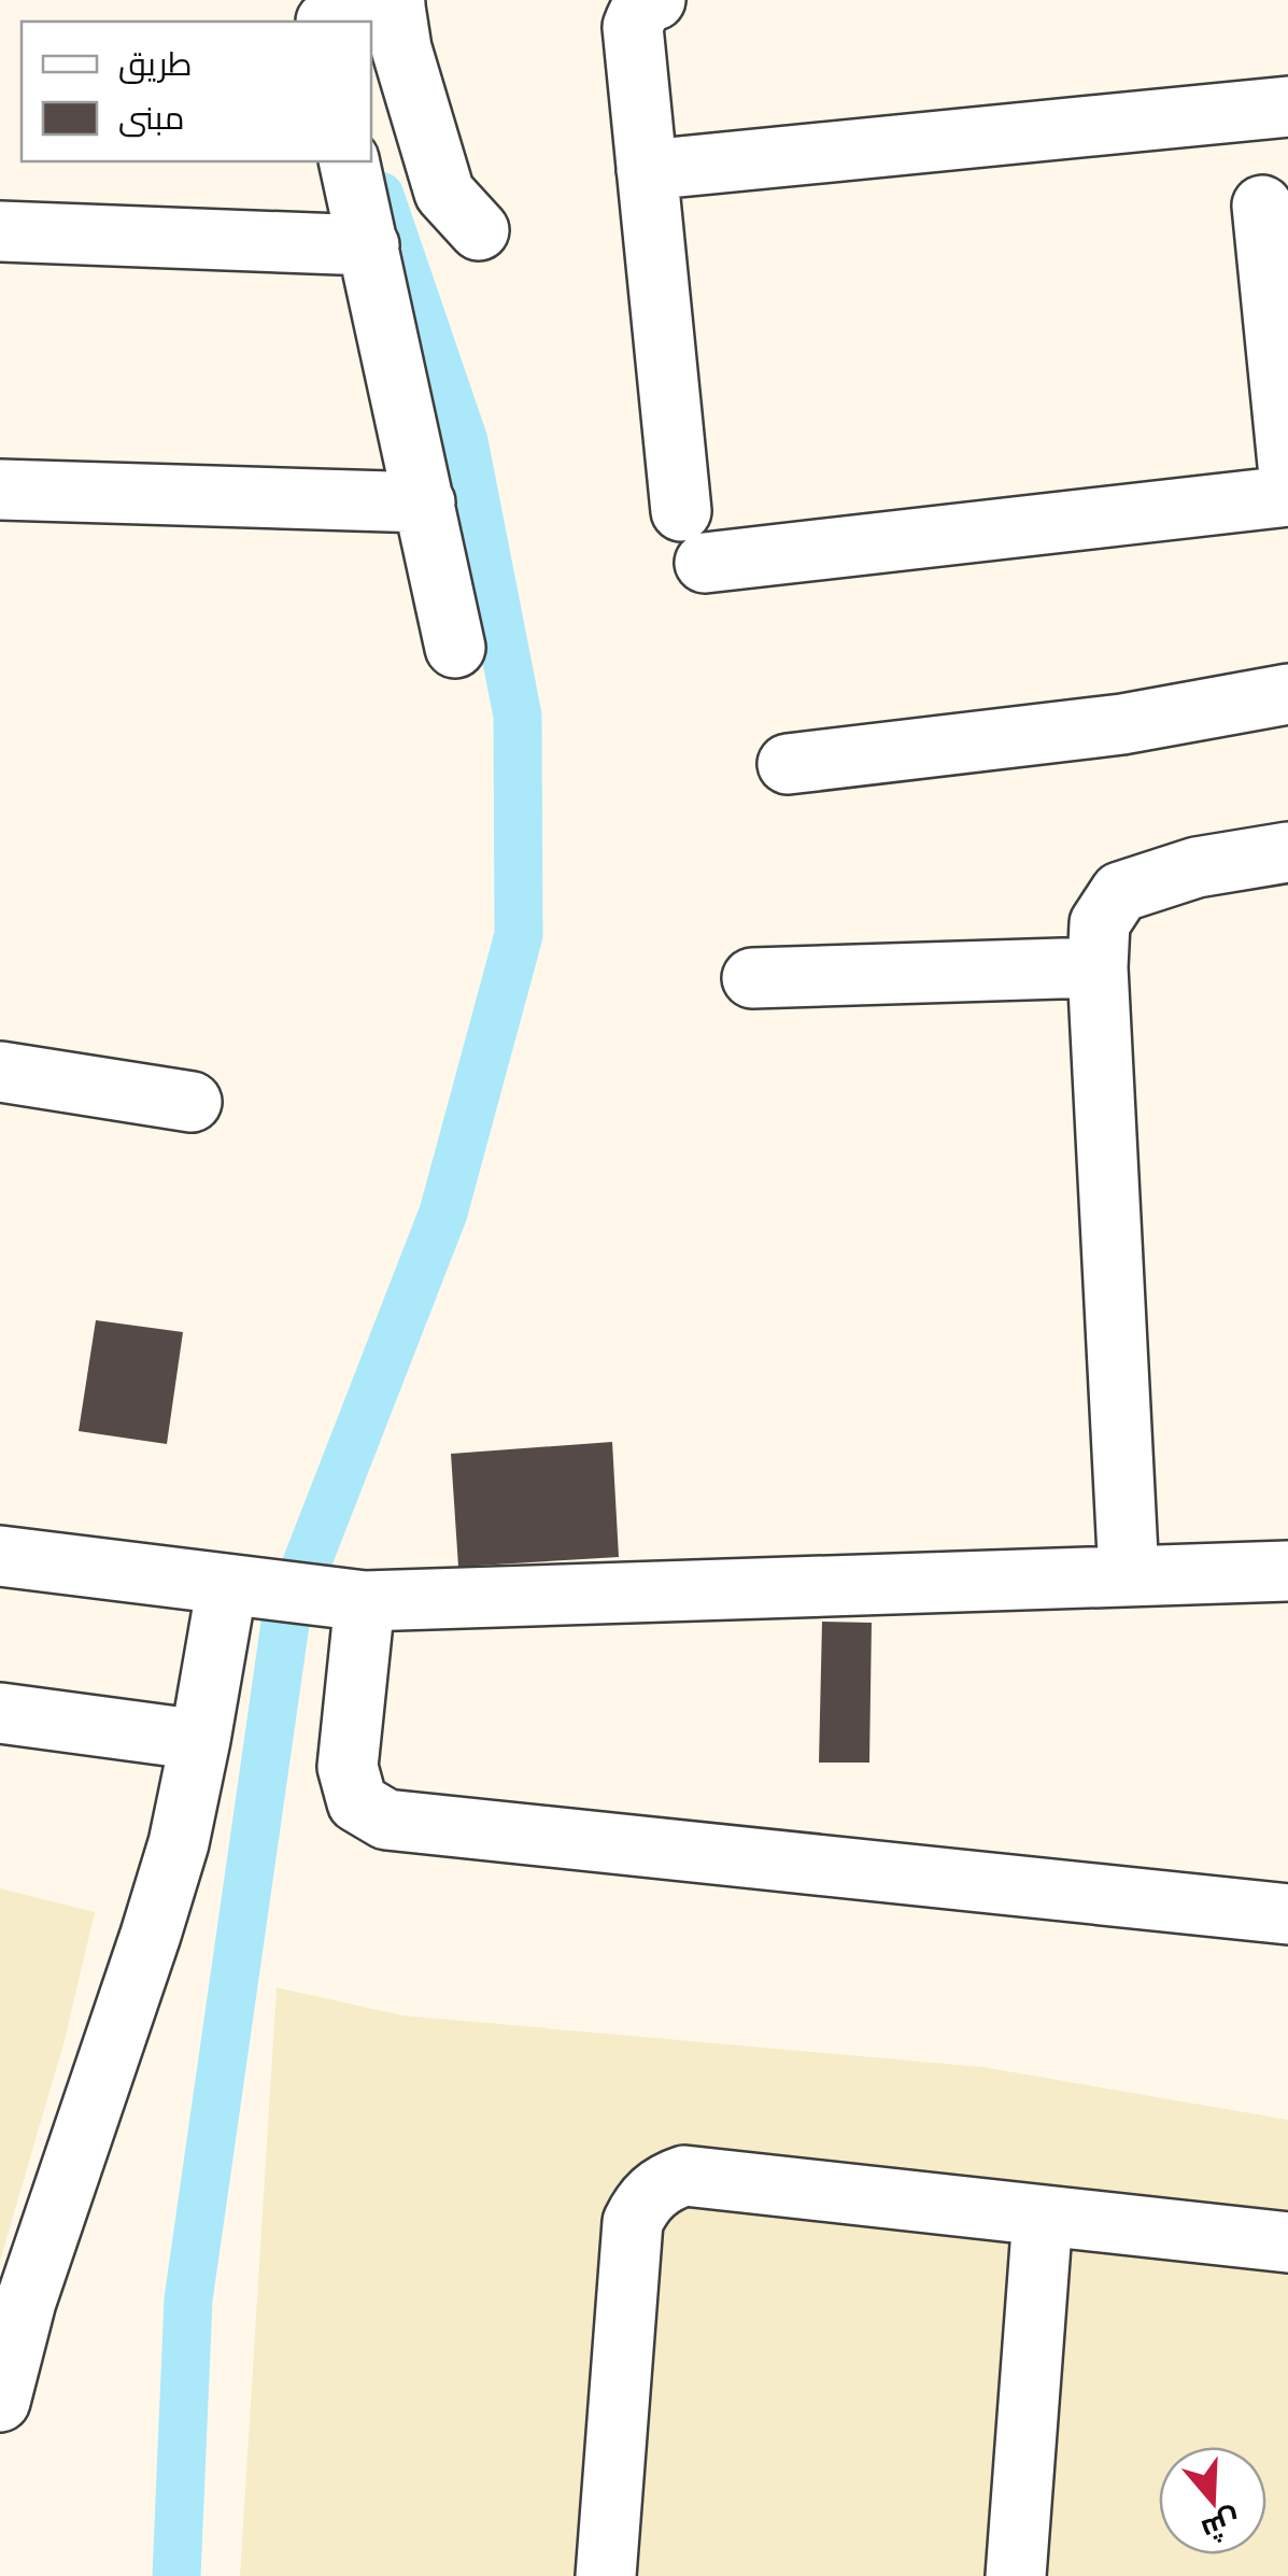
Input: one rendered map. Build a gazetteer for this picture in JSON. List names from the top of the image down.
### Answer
{
  "legend": ["طريق", "مبنى"],
  "north": "bottom"
}
